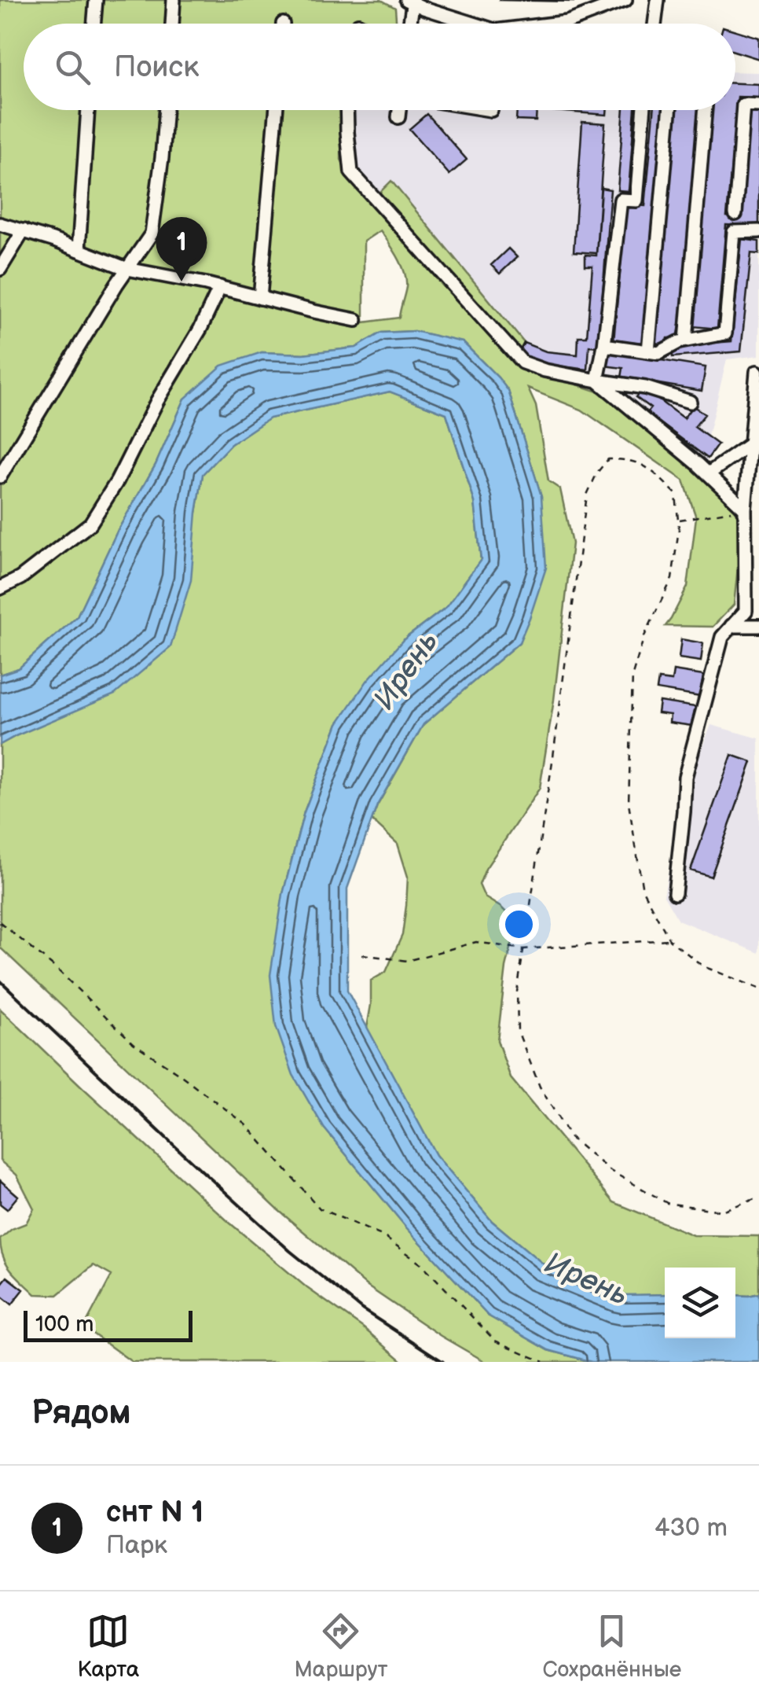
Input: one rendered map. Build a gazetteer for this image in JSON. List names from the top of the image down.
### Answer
{
  "water": ["Ирень"],
  "scale_bar": "100 m",
  "page": {
    "search": "Поиск",
    "pins": "1",
    "scale": "100 m",
    "heading": "Рядом",
    "list": [
      {
        "mark": "1",
        "name": "снт N 1",
        "note": "Парк",
        "value": "430 m"
      }
    ],
    "nav": ["Карта", "Маршрут", "Сохранённые"]
  }
}
